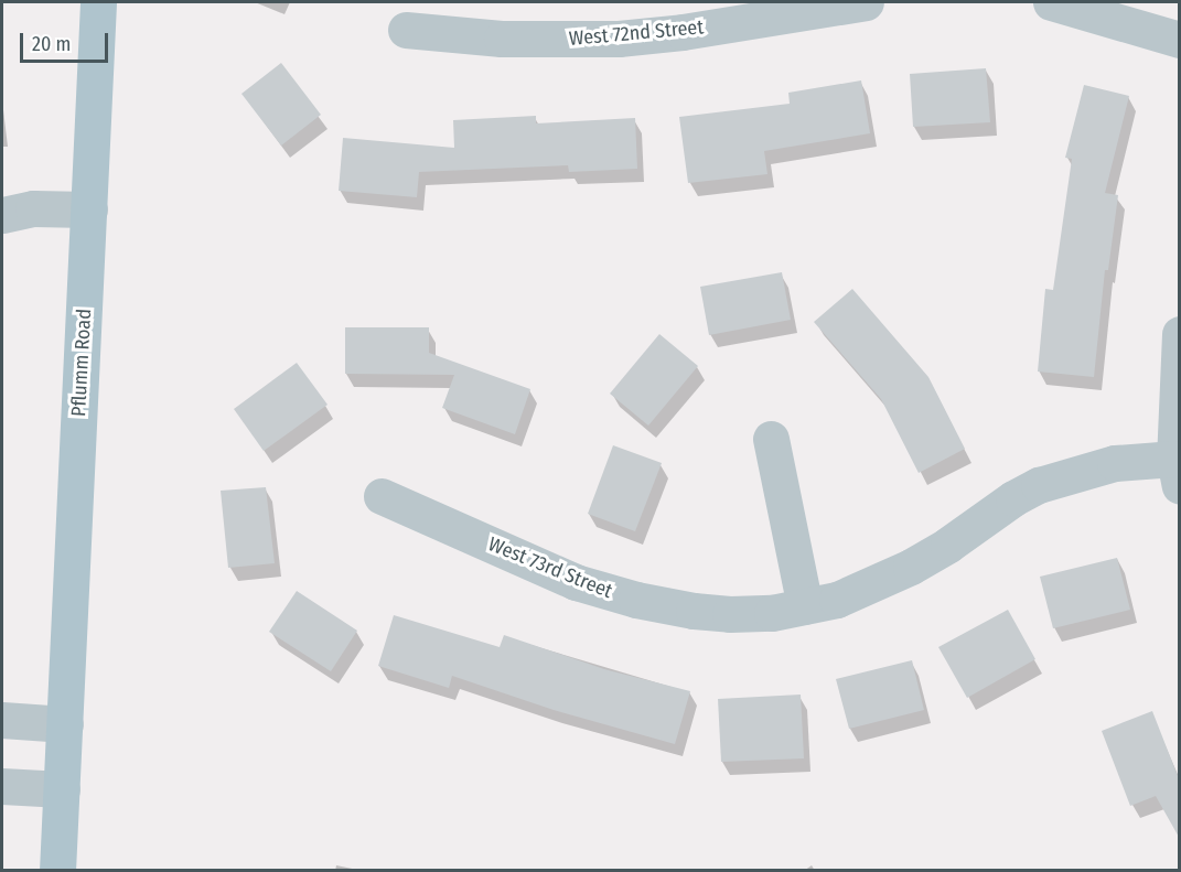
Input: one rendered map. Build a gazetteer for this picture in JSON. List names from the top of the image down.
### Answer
{
  "streets": {
    "main road": ["Pflumm Road"],
    "street": ["West 72nd Street", "West 73rd Street"]
  },
  "scale_bar": "20 m"
}
